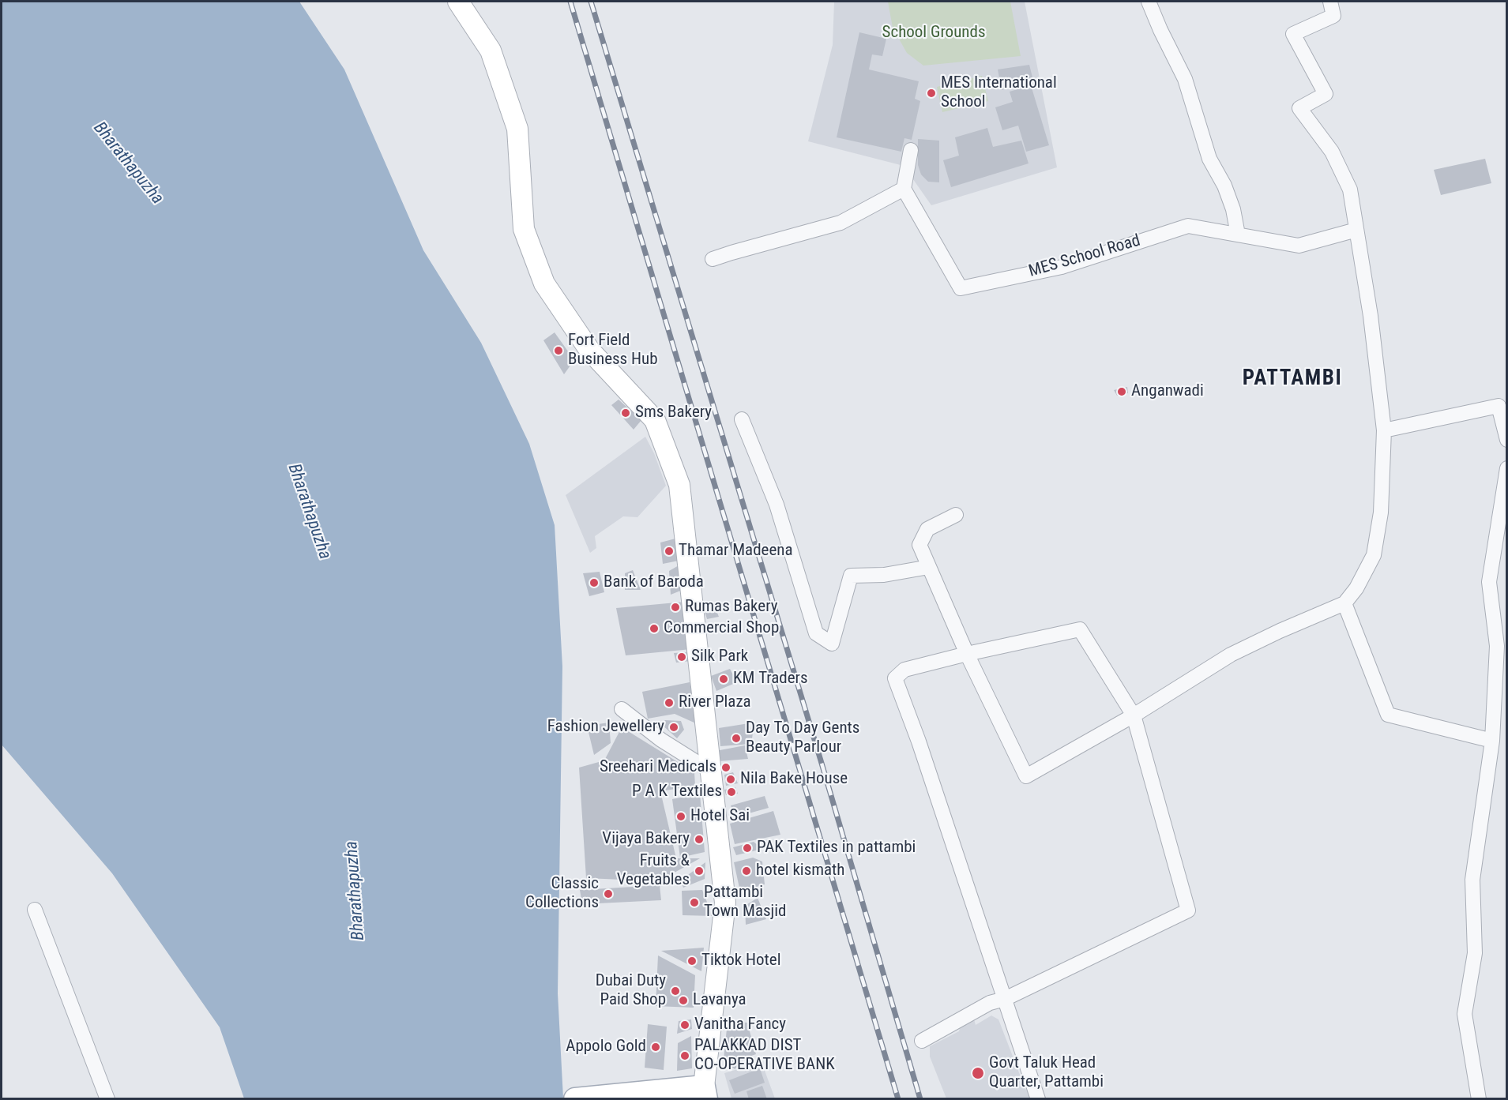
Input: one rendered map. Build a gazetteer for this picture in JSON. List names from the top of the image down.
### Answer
{
  "streets": {
    "street": ["MES School Road"]
  },
  "districts": ["PATTAMBI"],
  "water": ["Bharathapuzha"],
  "parks": ["School Grounds"],
  "places": [
    "MES International School",
    "Fort Field Business Hub",
    "Anganwadi",
    "Sms Bakery",
    "Thamar Madeena",
    "Bank of Baroda",
    "Rumas Bakery",
    "Commercial Shop",
    "Silk Park",
    "KM Traders",
    "River Plaza",
    "Fashion Jewellery",
    "Day To Day Gents Beauty Parlour",
    "Sreehari Medicals",
    "Nila Bake House",
    "P A K Textiles",
    "Hotel Sai",
    "Vijaya Bakery",
    "PAK Textiles in pattambi",
    "Fruits & Vegetables",
    "hotel kismath",
    "Classic Collections",
    "Pattambi Town Masjid",
    "Tiktok Hotel",
    "Dubai Duty Paid Shop",
    "Lavanya",
    "Vanitha Fancy",
    "Appolo Gold",
    "PALAKKAD DIST CO-OPERATIVE BANK",
    "Govt Taluk Head Quarter, Pattambi"
  ]
}
